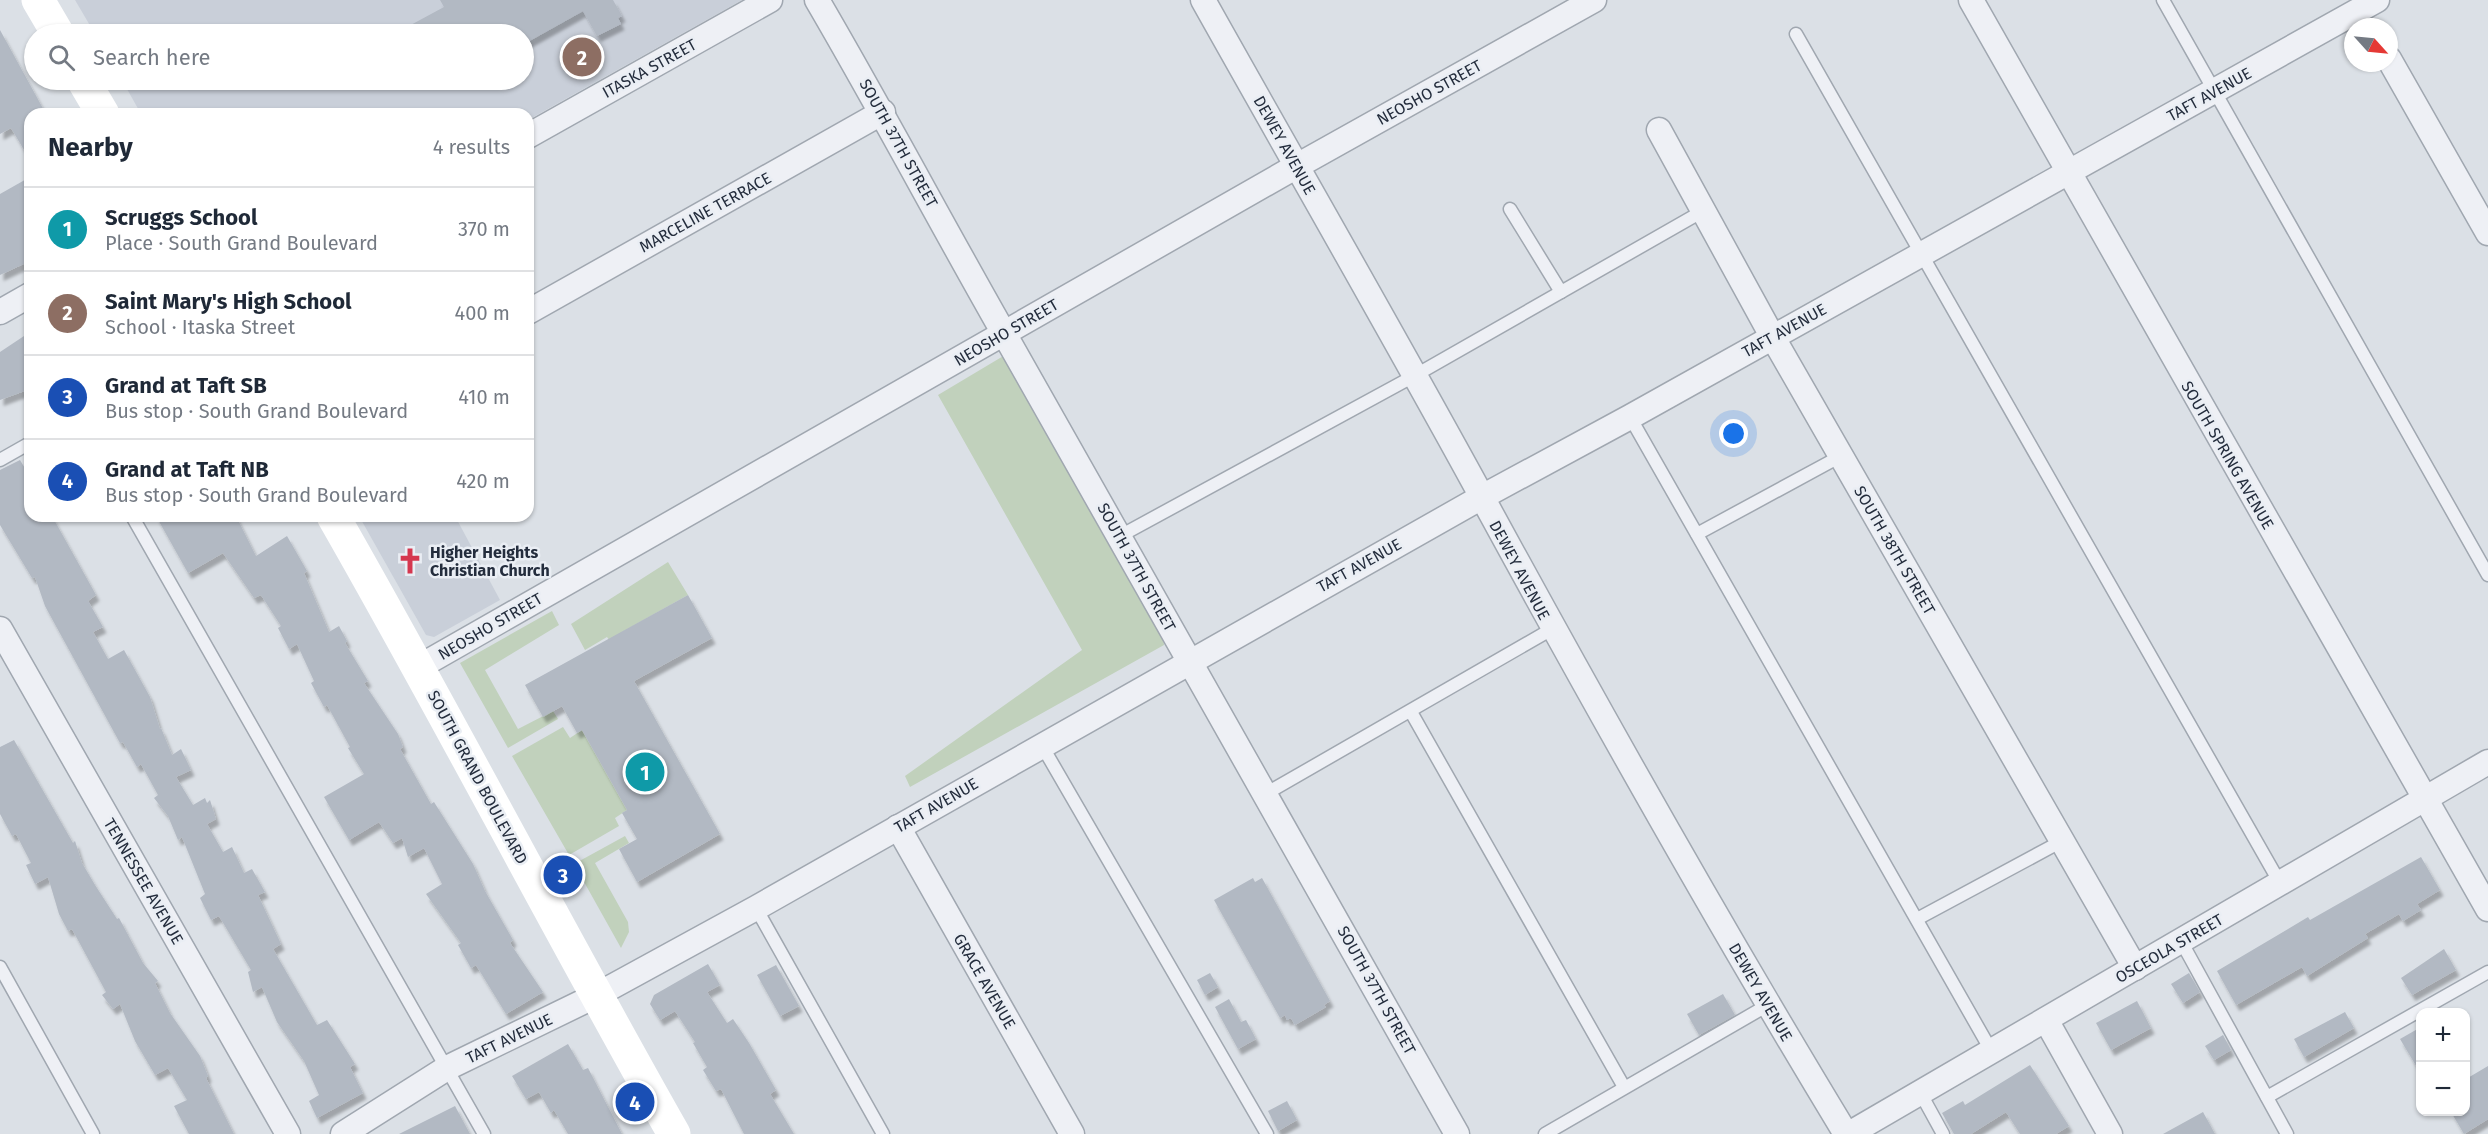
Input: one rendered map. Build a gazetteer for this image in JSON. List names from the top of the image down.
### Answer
{
  "streets": {
    "main road": ["SOUTH GRAND BOULEVARD"],
    "street": [
      "ITASKA STREET",
      "NEOSHO STREET",
      "TAFT AVENUE",
      "SOUTH 37TH STREET",
      "DEWEY AVENUE",
      "MARCELINE TERRACE",
      "SOUTH SPRING AVENUE",
      "SOUTH 38TH STREET",
      "TENNESSEE AVENUE",
      "OSCEOLA STREET",
      "GRACE AVENUE"
    ]
  },
  "crossings": [
    ["NEOSHO STREET", "SOUTH 37TH STREET"],
    ["NEOSHO STREET", "DEWEY AVENUE"],
    ["NEOSHO STREET", "SOUTH GRAND BOULEVARD"],
    ["TAFT AVENUE", "SOUTH 37TH STREET"],
    ["TAFT AVENUE", "DEWEY AVENUE"],
    ["TAFT AVENUE", "SOUTH SPRING AVENUE"],
    ["TAFT AVENUE", "SOUTH 38TH STREET"],
    ["TAFT AVENUE", "SOUTH GRAND BOULEVARD"],
    ["TAFT AVENUE", "GRACE AVENUE"],
    ["SOUTH 37TH STREET", "MARCELINE TERRACE"],
    ["DEWEY AVENUE", "OSCEOLA STREET"],
    ["SOUTH SPRING AVENUE", "OSCEOLA STREET"],
    ["SOUTH 38TH STREET", "OSCEOLA STREET"]
  ],
  "places": {
    "church": ["Higher Heights Christian Church"]
  },
  "north": "bottom right",
  "page": {
    "search": "Search here",
    "pins": [
      "2",
      "1",
      "3",
      "4"
    ],
    "heading": ["Nearby", "4 results"],
    "list": [
      {
        "mark": "1",
        "name": "Scruggs School",
        "note": "Place · South Grand Boulevard",
        "value": "370 m"
      },
      {
        "mark": "2",
        "name": "Saint Mary's High School",
        "note": "School · Itaska Street",
        "value": "400 m"
      },
      {
        "mark": "3",
        "name": "Grand at Taft SB",
        "note": "Bus stop · South Grand Boulevard",
        "value": "410 m"
      },
      {
        "mark": "4",
        "name": "Grand at Taft NB",
        "note": "Bus stop · South Grand Boulevard",
        "value": "420 m"
      }
    ],
    "map_buttons": ["+", "−"]
  }
}
